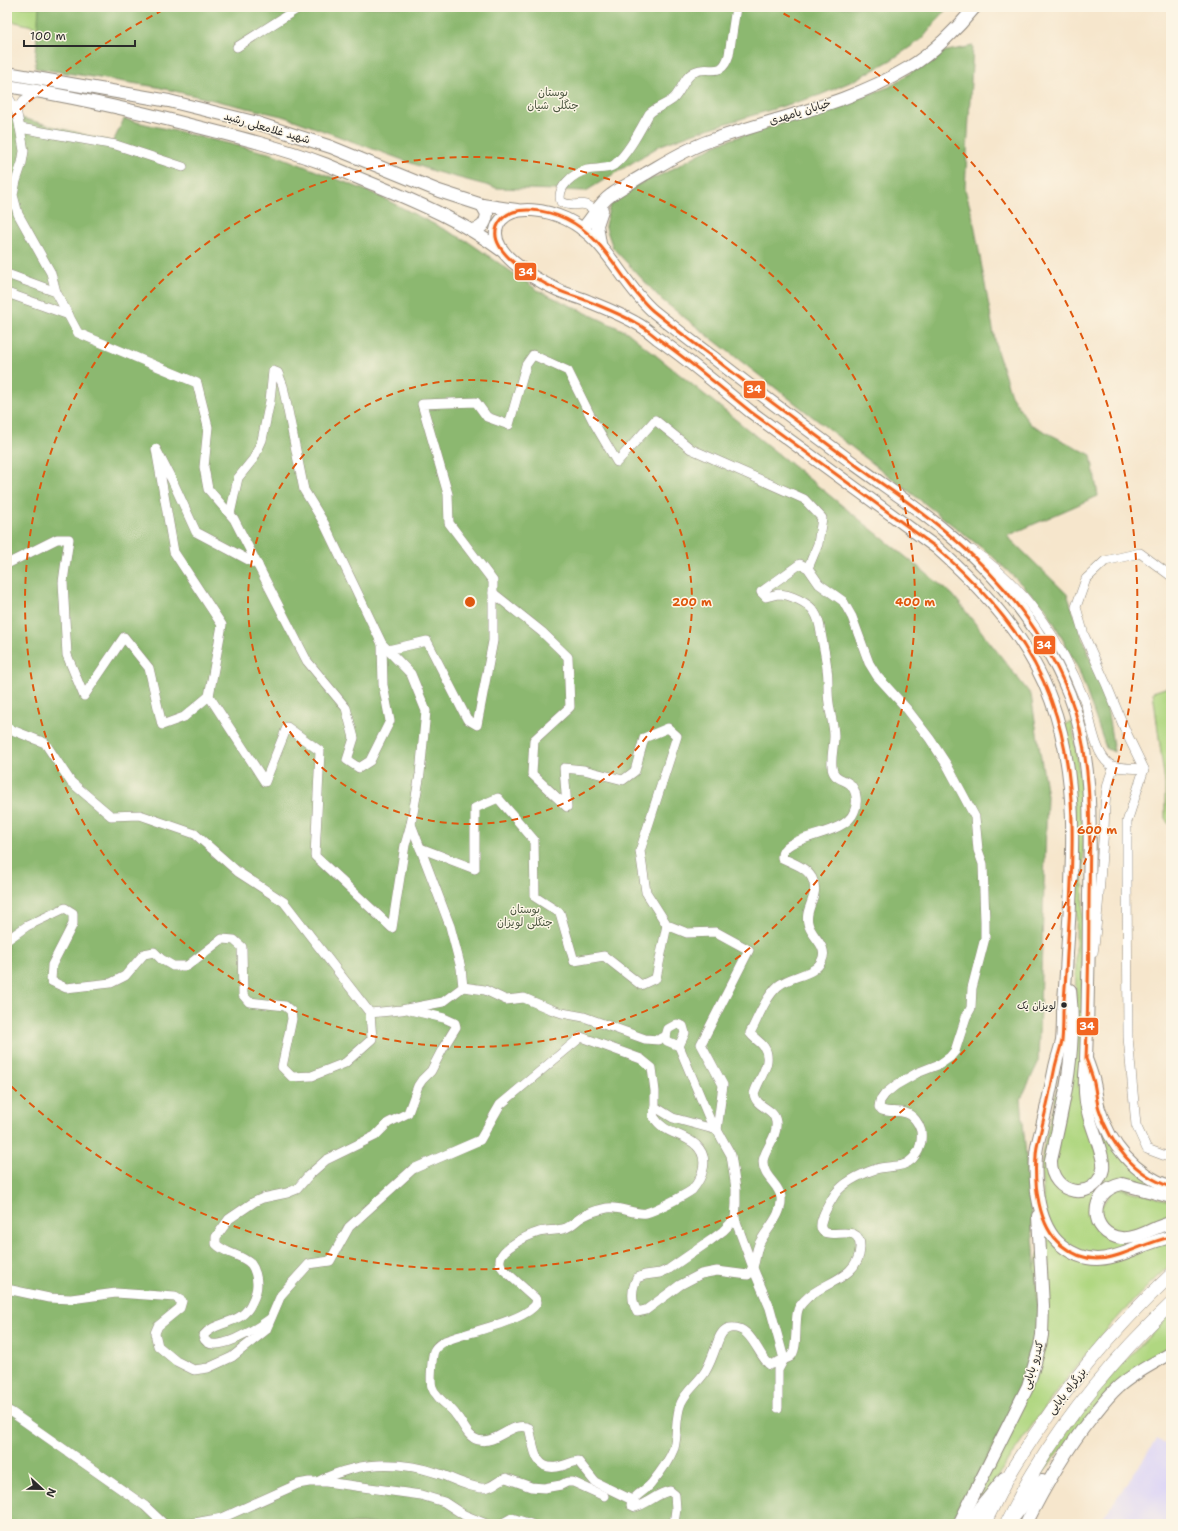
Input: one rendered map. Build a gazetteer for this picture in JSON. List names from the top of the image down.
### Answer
{
  "streets": {
    "highway": ["بزرگراه بابایی"],
    "main road": ["خیابان یامهدی", "شهید غلامعلی رشید", "کندرو بابایی"]
  },
  "parks": ["بوستان جنگلی شیان", "بوستان جنگلی لویزان"],
  "places": ["لویزان یک"],
  "lines": ["transit line 34"],
  "scale_bar": "100 m",
  "north": "right",
  "rings": ["200 m", "400 m", "600 m"]
}
